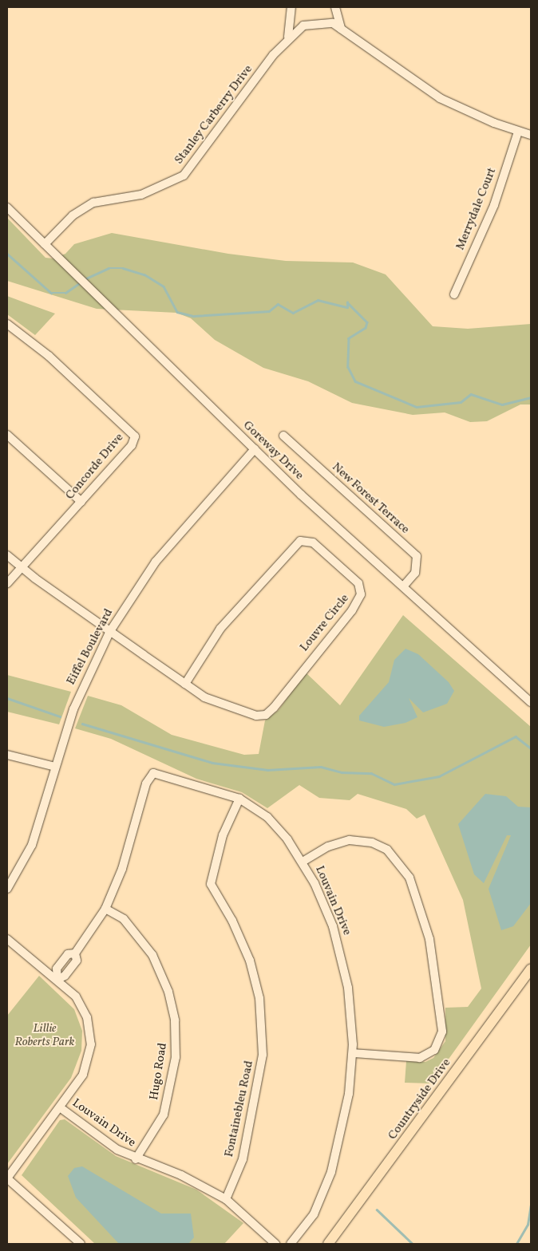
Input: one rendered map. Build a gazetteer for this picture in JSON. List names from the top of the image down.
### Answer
{
  "streets": {
    "main road": ["Countryside Drive"],
    "street": [
      "Stanley Carberry Drive",
      "Merrydale Court",
      "Goreway Drive",
      "Concorde Drive",
      "New Forest Terrace",
      "Louvre Circle",
      "Eiffel Boulevard",
      "Louvain Drive",
      "Hugo Road",
      "Fontainebleu Road"
    ]
  },
  "crossings": [
    ["Stanley Carberry Drive", "Merrydale Court"],
    ["Stanley Carberry Drive", "Goreway Drive"],
    ["Goreway Drive", "New Forest Terrace"],
    ["Goreway Drive", "Eiffel Boulevard"],
    ["Concorde Drive", "Louvre Circle"],
    ["Louvre Circle", "Eiffel Boulevard"],
    ["Louvain Drive", "Hugo Road"],
    ["Louvain Drive", "Fontainebleu Road"]
  ],
  "parks": ["Lillie Roberts Park"]
}
